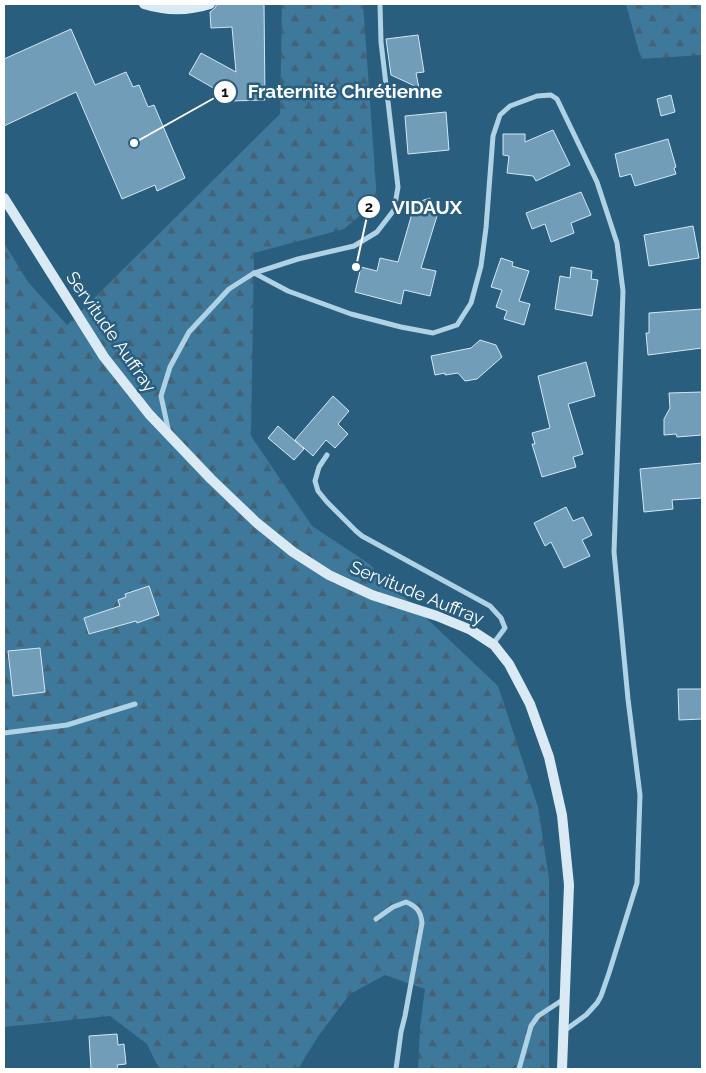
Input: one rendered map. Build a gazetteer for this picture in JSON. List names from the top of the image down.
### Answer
{
  "streets": {
    "street": ["Servitude Auffray"]
  },
  "places": ["Fraternité Chrétienne", "VIDAUX"]
}
